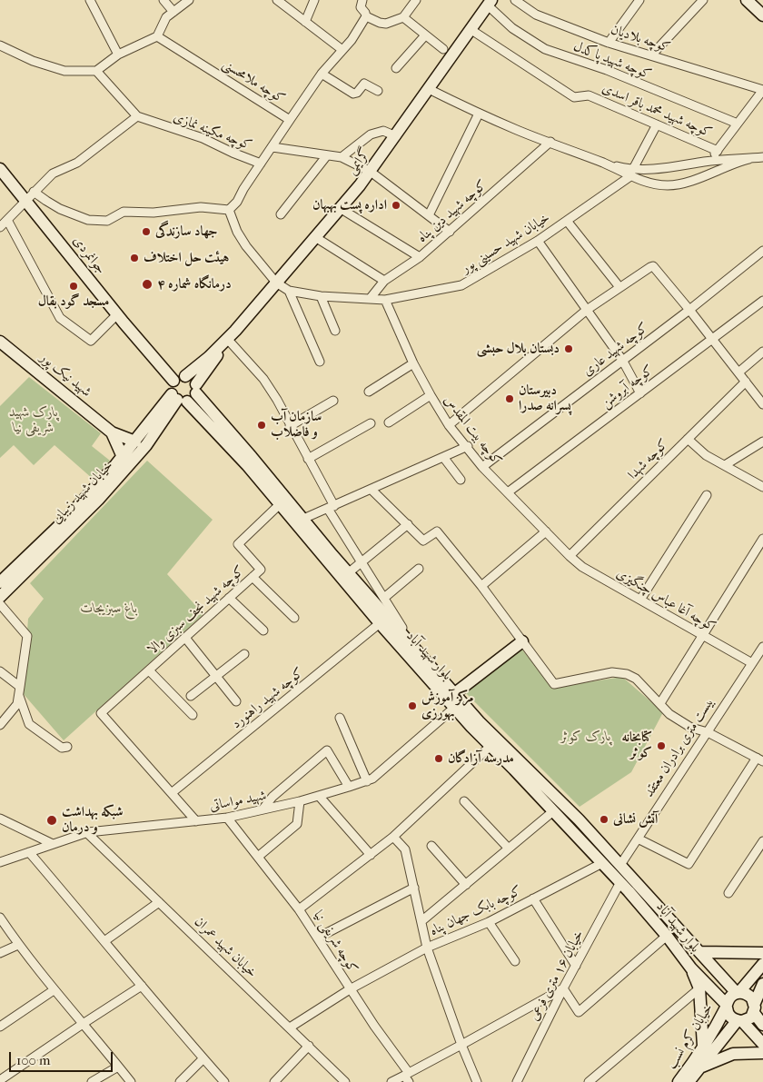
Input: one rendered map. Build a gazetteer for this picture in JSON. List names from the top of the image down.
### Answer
{
  "streets": {
    "main road": [
      "گرایمی",
      "جوانمردی",
      "شهید نیک پور",
      "خیابان شهید زیبایی",
      "بلوار شهید آباد",
      "خیابان کرم نسب"
    ],
    "street": [
      "کوچه بلادیان",
      "کوچه شهید پاکدل",
      "کوچه ملامحسنی",
      "کوچه شهید محمد باقر اسدی",
      "کوچه مکینه نمازی",
      "کوچه شهید دین پناه",
      "خیابان شهید حسینی پور",
      "کوچه شهید عاری",
      "کوچه آبروشن",
      "کوچه بیت المقدس",
      "کوچه شهدا",
      "کوچه آغا عباس چنگیزی",
      "کوچه شهید نجف سبزی والا",
      "کوچه شهید راهنورد",
      "بیست متری برادران معتقد",
      "شهید مواساتی",
      "کوچه بابک جهان پناه",
      "کوچه شریفی نیا",
      "خیابان شهید عمران",
      "خیابان ۱۶ متری فرعی"
    ]
  },
  "crossings": [
    ["کوچه شهید پاکدل", "گرایمی"],
    ["کوچه ملامحسنی", "کوچه مکینه نمازی"],
    ["کوچه ملامحسنی", "خیابان شهید حسینی پور"],
    ["کوچه شهید محمد باقر اسدی", "گرایمی"],
    ["گرایمی", "خیابان شهید حسینی پور"],
    ["کوچه شهید دین پناه", "خیابان شهید حسینی پور"],
    ["خیابان شهید حسینی پور", "کوچه بیت المقدس"],
    ["جوانمردی", "خیابان شهید زیبایی"],
    ["جوانمردی", "بلوار شهید آباد"],
    ["کوچه شهید عاری", "کوچه بیت المقدس"],
    ["شهید نیک پور", "خیابان شهید زیبایی"],
    ["کوچه آبروشن", "کوچه بیت المقدس"],
    ["کوچه بیت المقدس", "کوچه شهدا"],
    ["کوچه بیت المقدس", "کوچه آغا عباس چنگیزی"],
    ["کوچه شهدا", "کوچه آغا عباس چنگیزی"],
    ["خیابان شهید زیبایی", "بلوار شهید آباد"],
    ["کوچه آغا عباس چنگیزی", "بیست متری برادران معتقد"],
    ["کوچه شهید نجف سبزی والا", "بلوار شهید آباد"],
    ["کوچه شهید نجف سبزی والا", "کوچه شهید راهنورد"],
    ["بلوار شهید آباد", "کوچه شهید راهنورد"],
    ["بلوار شهید آباد", "بیست متری برادران معتقد"],
    ["بلوار شهید آباد", "شهید مواساتی"],
    ["بلوار شهید آباد", "کوچه بابک جهان پناه"],
    ["بلوار شهید آباد", "خیابان ۱۶ متری فرعی"],
    ["بلوار شهید آباد", "خیابان کرم نسب"],
    ["شهید مواساتی", "کوچه شریفی نیا"],
    ["شهید مواساتی", "خیابان شهید عمران"]
  ],
  "parks": ["پارک شهید شریفی نیا", "باغ سبزیجات", "پارک کوثر"],
  "places": [
    "اداره پست بهبهان",
    "جهاد سازندگی",
    "هیئت حل اختلاف",
    "درمانگاه شماره ۴",
    "مسجد گود بقال",
    "دبستان بلال حبشی",
    "دبیرستان پسرانه صدرا",
    "سازمان آب و فاضلاب",
    "مرکز آموزش بهورزی",
    "کتابخانه کوثر",
    "مدرسه آزادگان",
    "آتش نشانی",
    "شبکه بهداشت و درمان"
  ],
  "scale_bar": "100 m"
}
